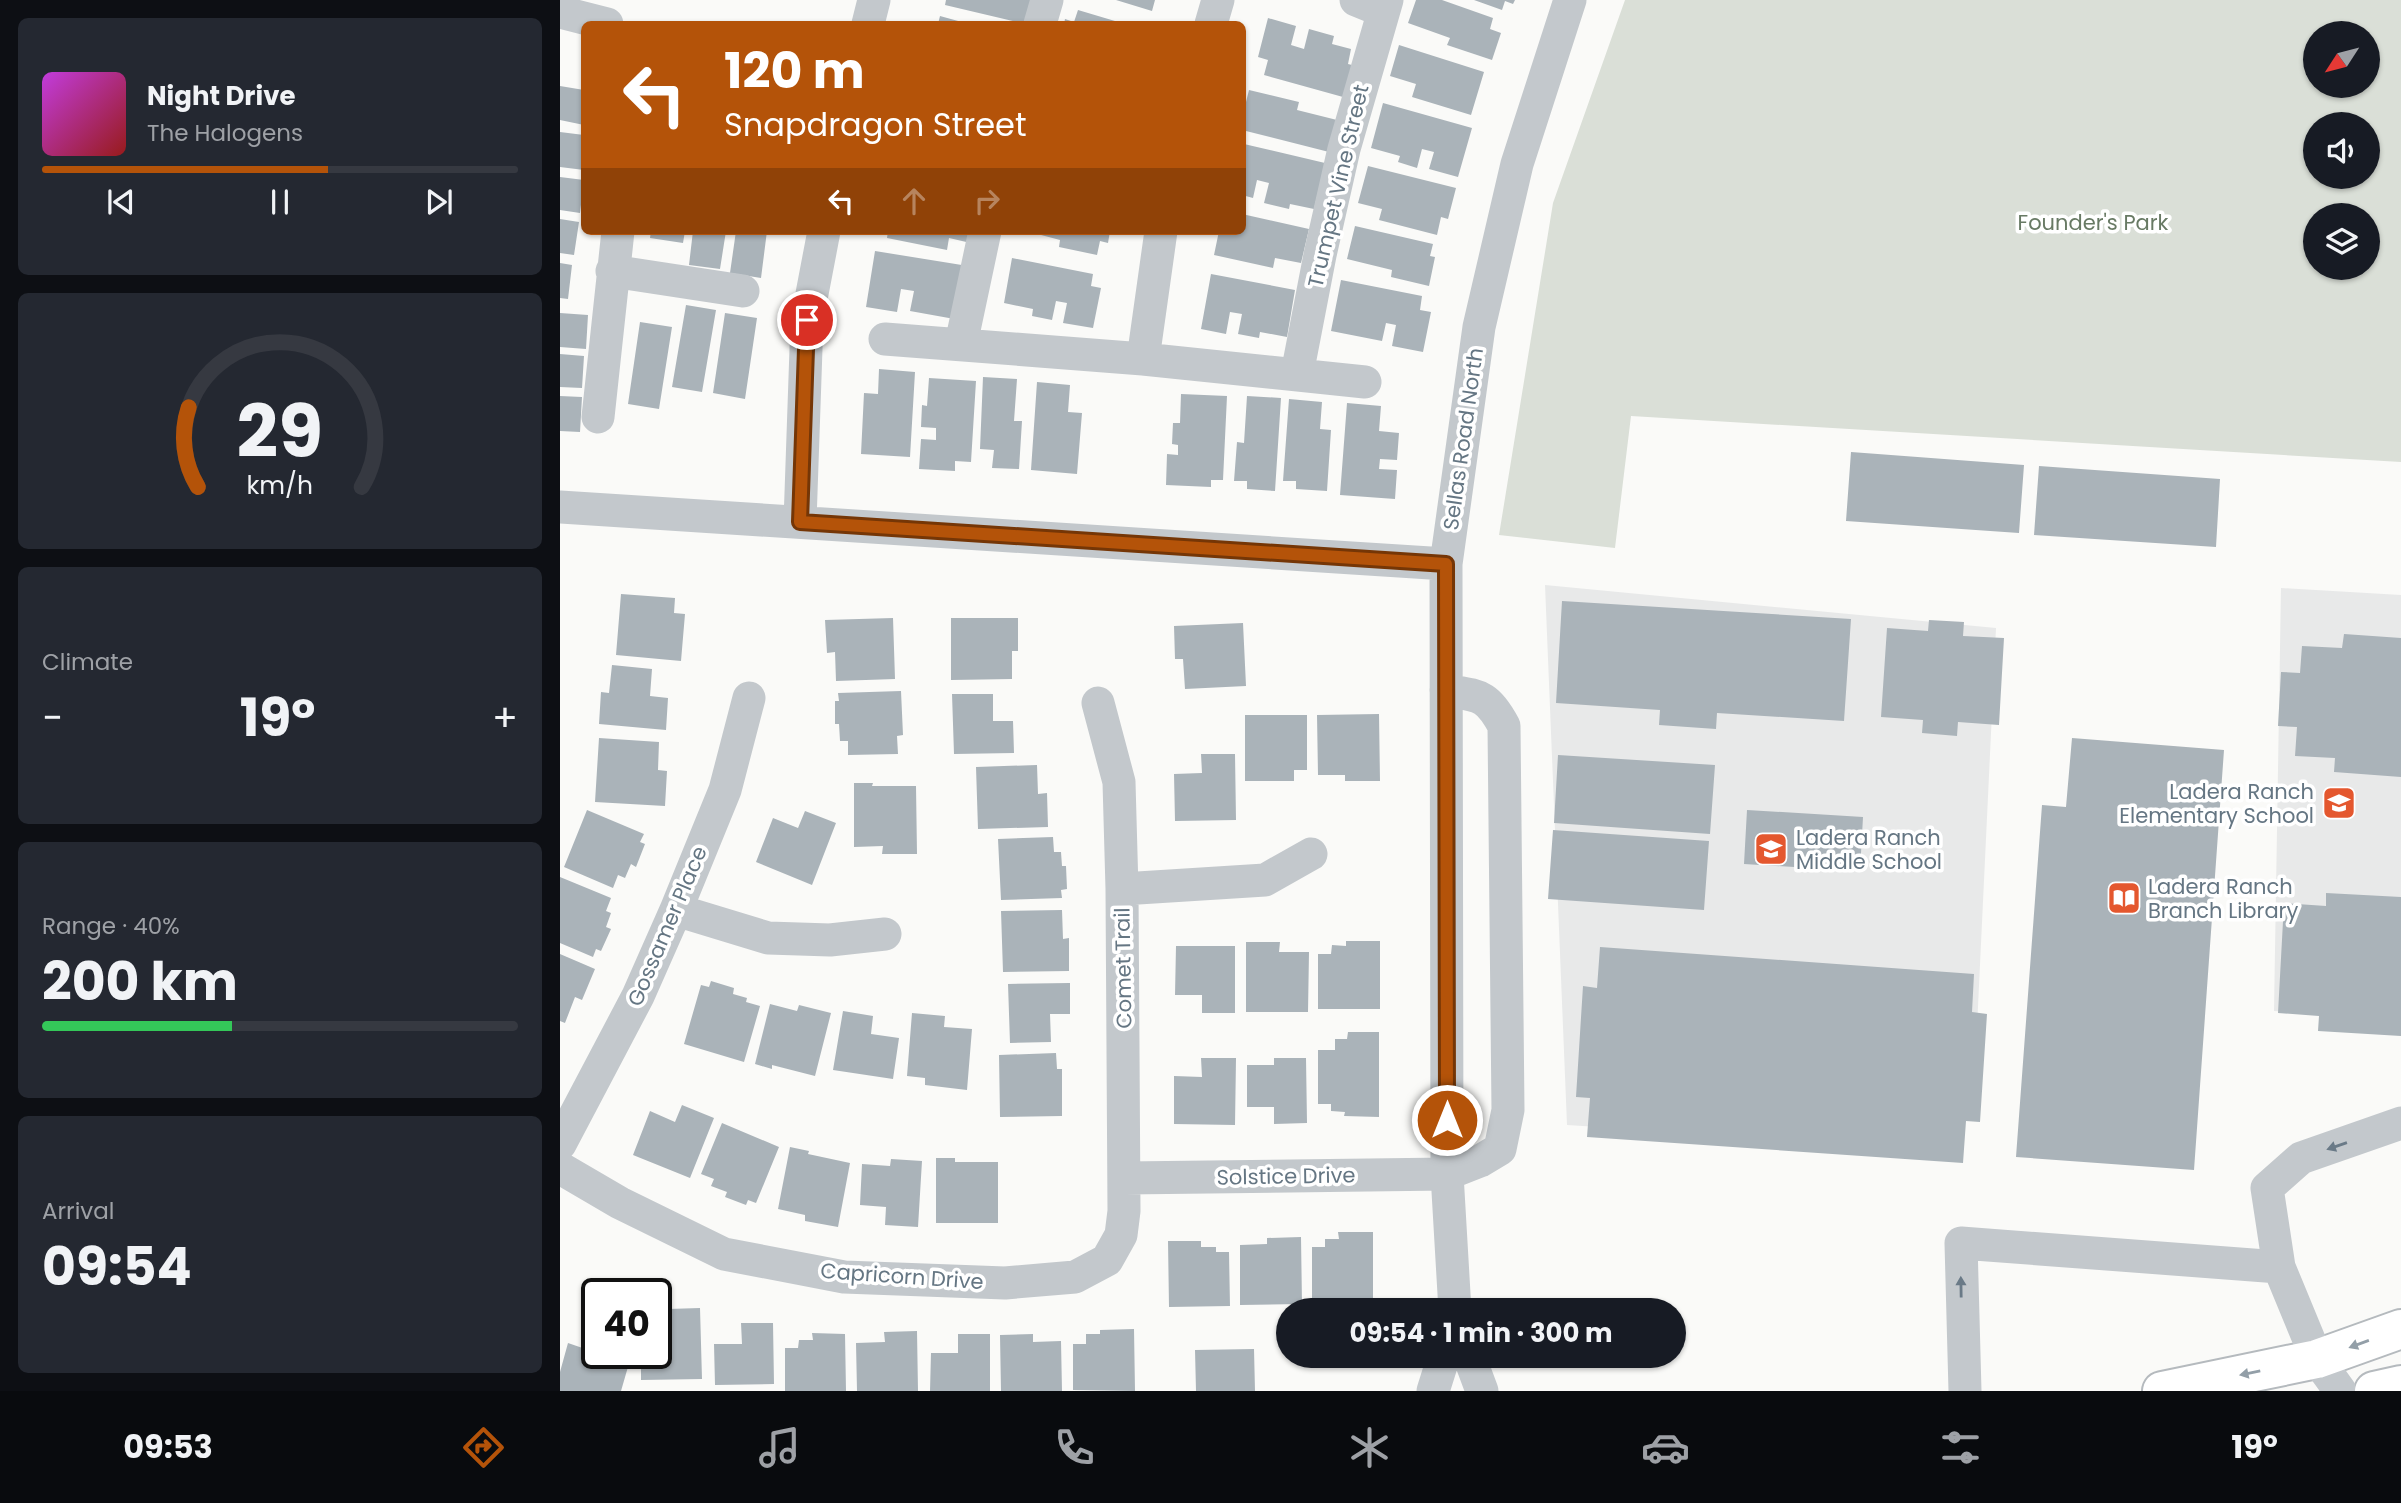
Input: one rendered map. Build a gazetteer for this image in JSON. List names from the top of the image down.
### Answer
{
  "streets": {
    "street": [
      "Trumpet Vine Street",
      "Sellas Road North",
      "Gossamer Place",
      "Comet Trail",
      "Solstice Drive",
      "Capricorn Drive"
    ]
  },
  "crossings": [
    ["Sellas Road North", "Solstice Drive"],
    ["Comet Trail", "Solstice Drive"],
    ["Comet Trail", "Capricorn Drive"]
  ],
  "parks": ["Founder's Park"],
  "places": {
    "school or university": ["Ladera Ranch Elementary School", "Ladera Ranch Middle School"],
    "library": ["Ladera Ranch Branch Library"]
  },
  "north": "bottom left",
  "page": {
    "turn": ["120 m", "Snapdragon Street"],
    "song": ["Night Drive", "The Halogens"],
    "tile": [
      "Climate",
      ["Range · 40%", "200 km"],
      ["Arrival", "09:54"]
    ],
    "heat": ["−", "19°", "+"],
    "limit": "40",
    "trip": "09:54 · 1 min · 300 m",
    "tabs": ["09:53", "19°"],
    "gauge": ["29", "km/h"]
  }
}
